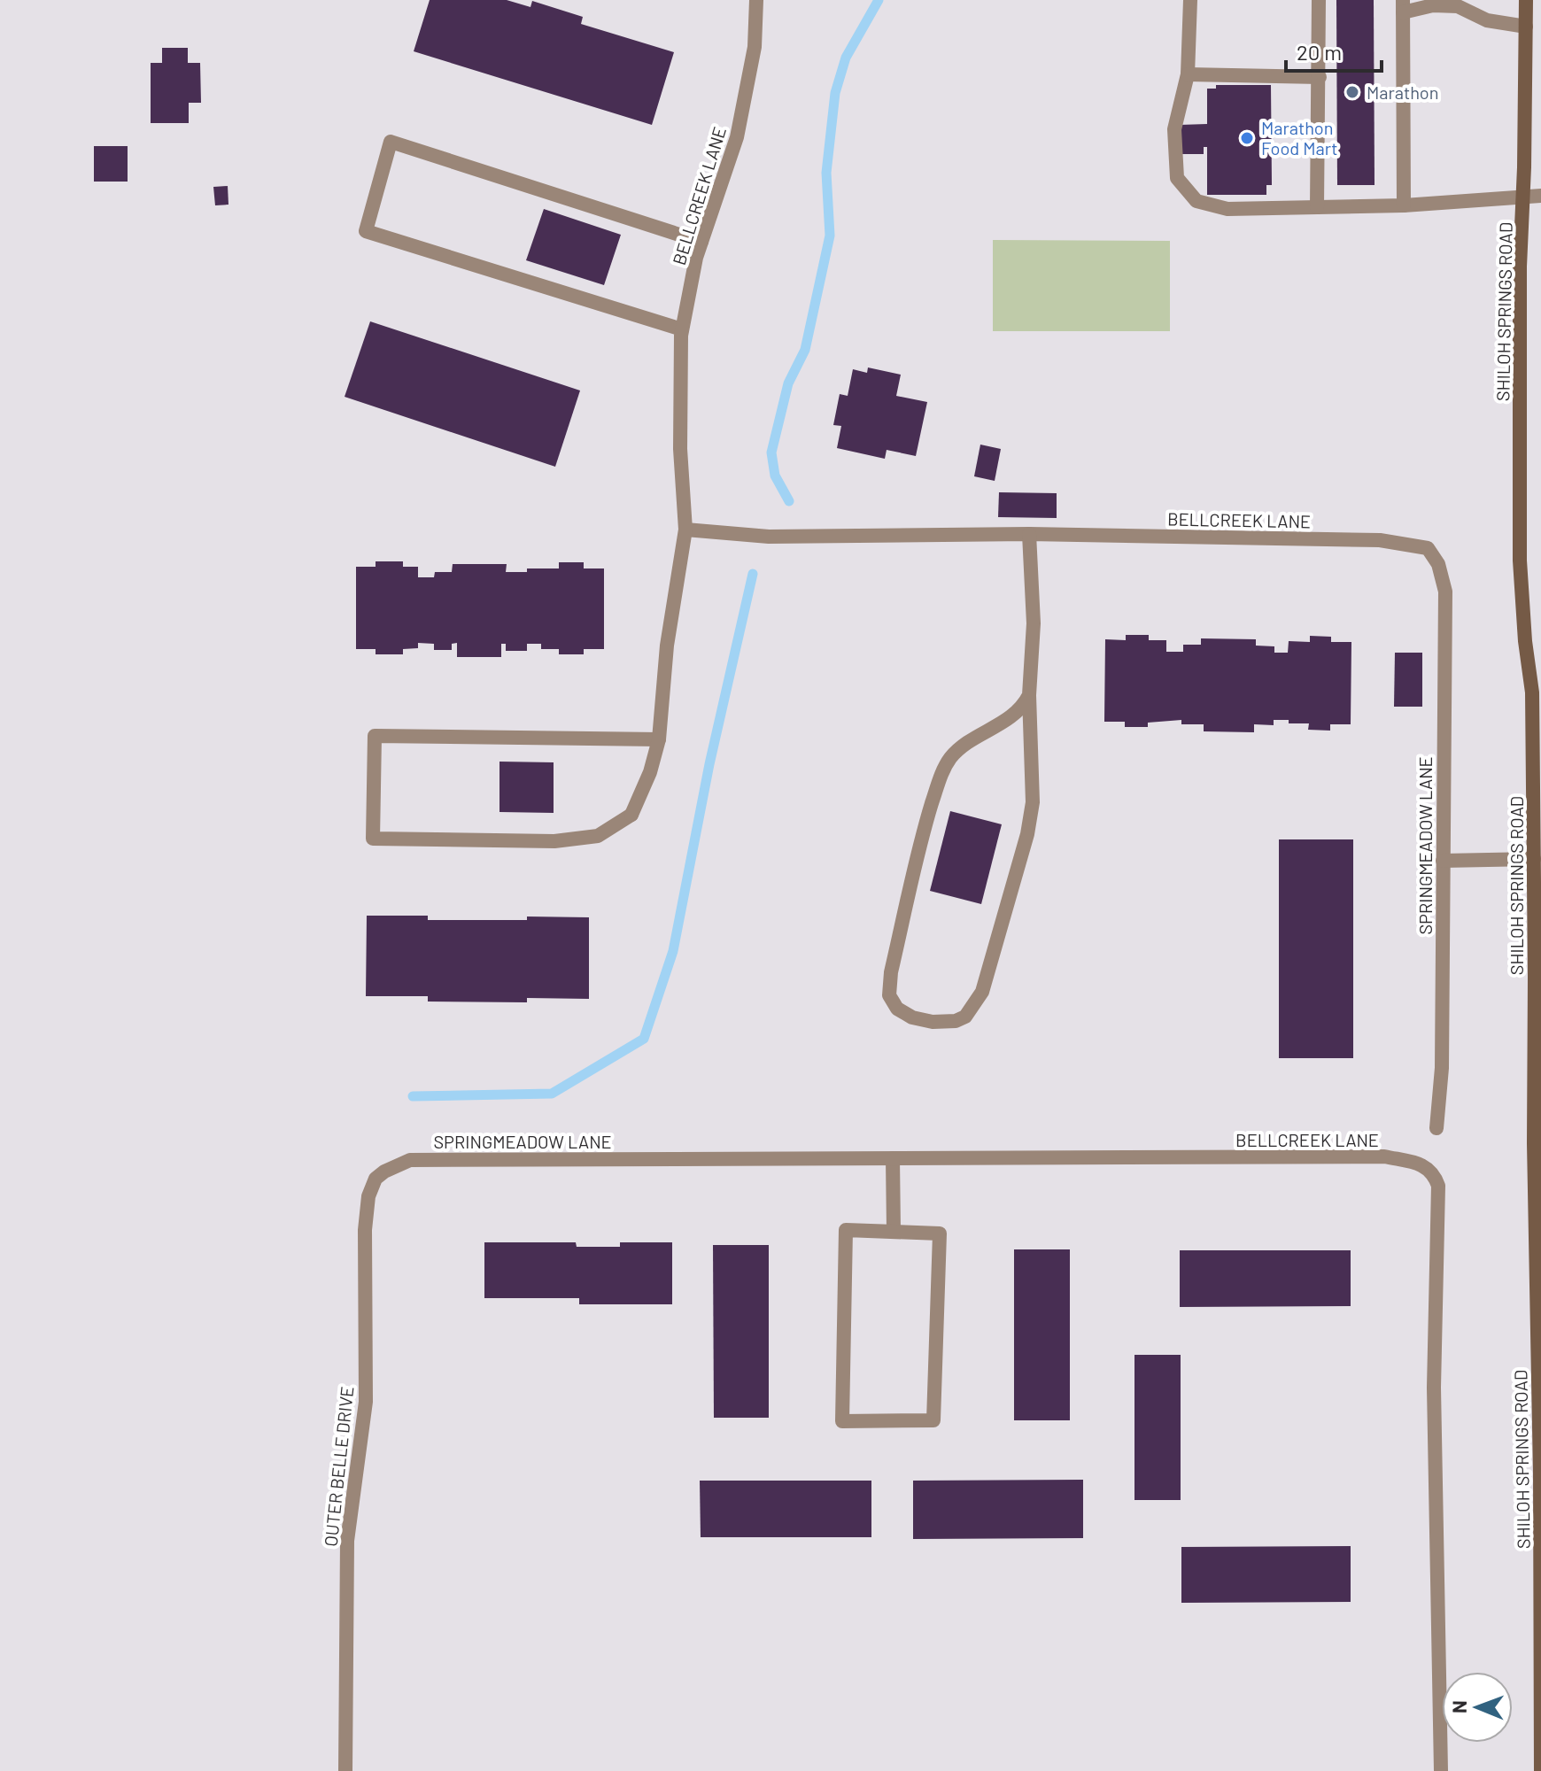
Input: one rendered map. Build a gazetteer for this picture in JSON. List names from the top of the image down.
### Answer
{
  "streets": {
    "street": [
      "BELLCREEK LANE",
      "SHILOH SPRINGS ROAD",
      "SPRINGMEADOW LANE",
      "OUTER BELLE DRIVE"
    ]
  },
  "crossings": [
    ["BELLCREEK LANE", "SPRINGMEADOW LANE"],
    ["SPRINGMEADOW LANE", "OUTER BELLE DRIVE"]
  ],
  "places": ["Marathon", "Marathon Food Mart"],
  "scale_bar": "20 m",
  "north": "left"
}
